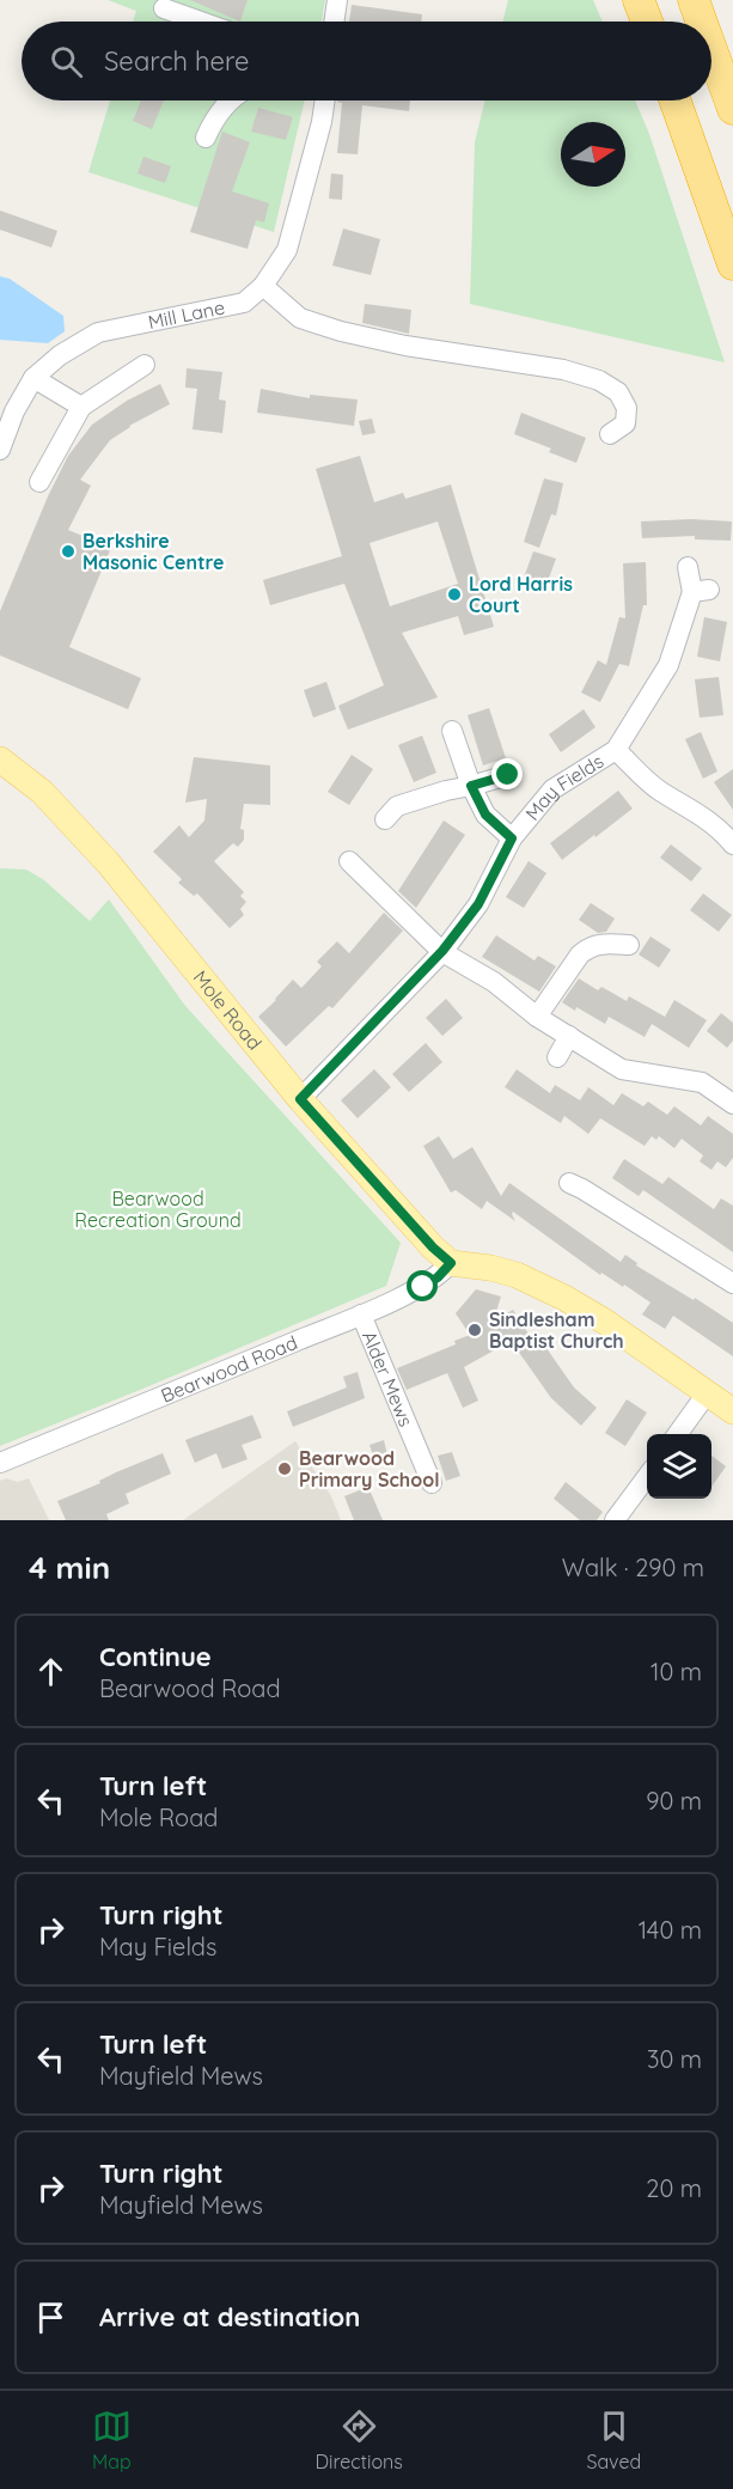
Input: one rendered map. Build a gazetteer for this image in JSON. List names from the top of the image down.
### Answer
{
  "streets": {
    "main road": ["Mole Road"],
    "street": [
      "Mill Lane",
      "May Fields",
      "Bearwood Road",
      "Alder Mews"
    ]
  },
  "crossings": [
    ["May Fields", "Mole Road"],
    ["Mole Road", "Bearwood Road"],
    ["Bearwood Road", "Alder Mews"]
  ],
  "parks": ["Bearwood Recreation Ground"],
  "places": [
    "Berkshire Masonic Centre",
    "Lord Harris Court",
    "Sindlesham Baptist Church",
    "Bearwood Primary School"
  ],
  "north": "right",
  "page": {
    "search": "Search here",
    "heading": ["4 min", "Walk · 290 m"],
    "list": [
      ["Continue", "Bearwood Road", "10 m"],
      ["Turn left", "Mole Road", "90 m"],
      ["Turn right", "May Fields", "140 m"],
      ["Turn left", "Mayfield Mews", "30 m"],
      ["Turn right", "Mayfield Mews", "20 m"],
      "Arrive at destination"
    ],
    "nav": ["Map", "Directions", "Saved"]
  }
}
